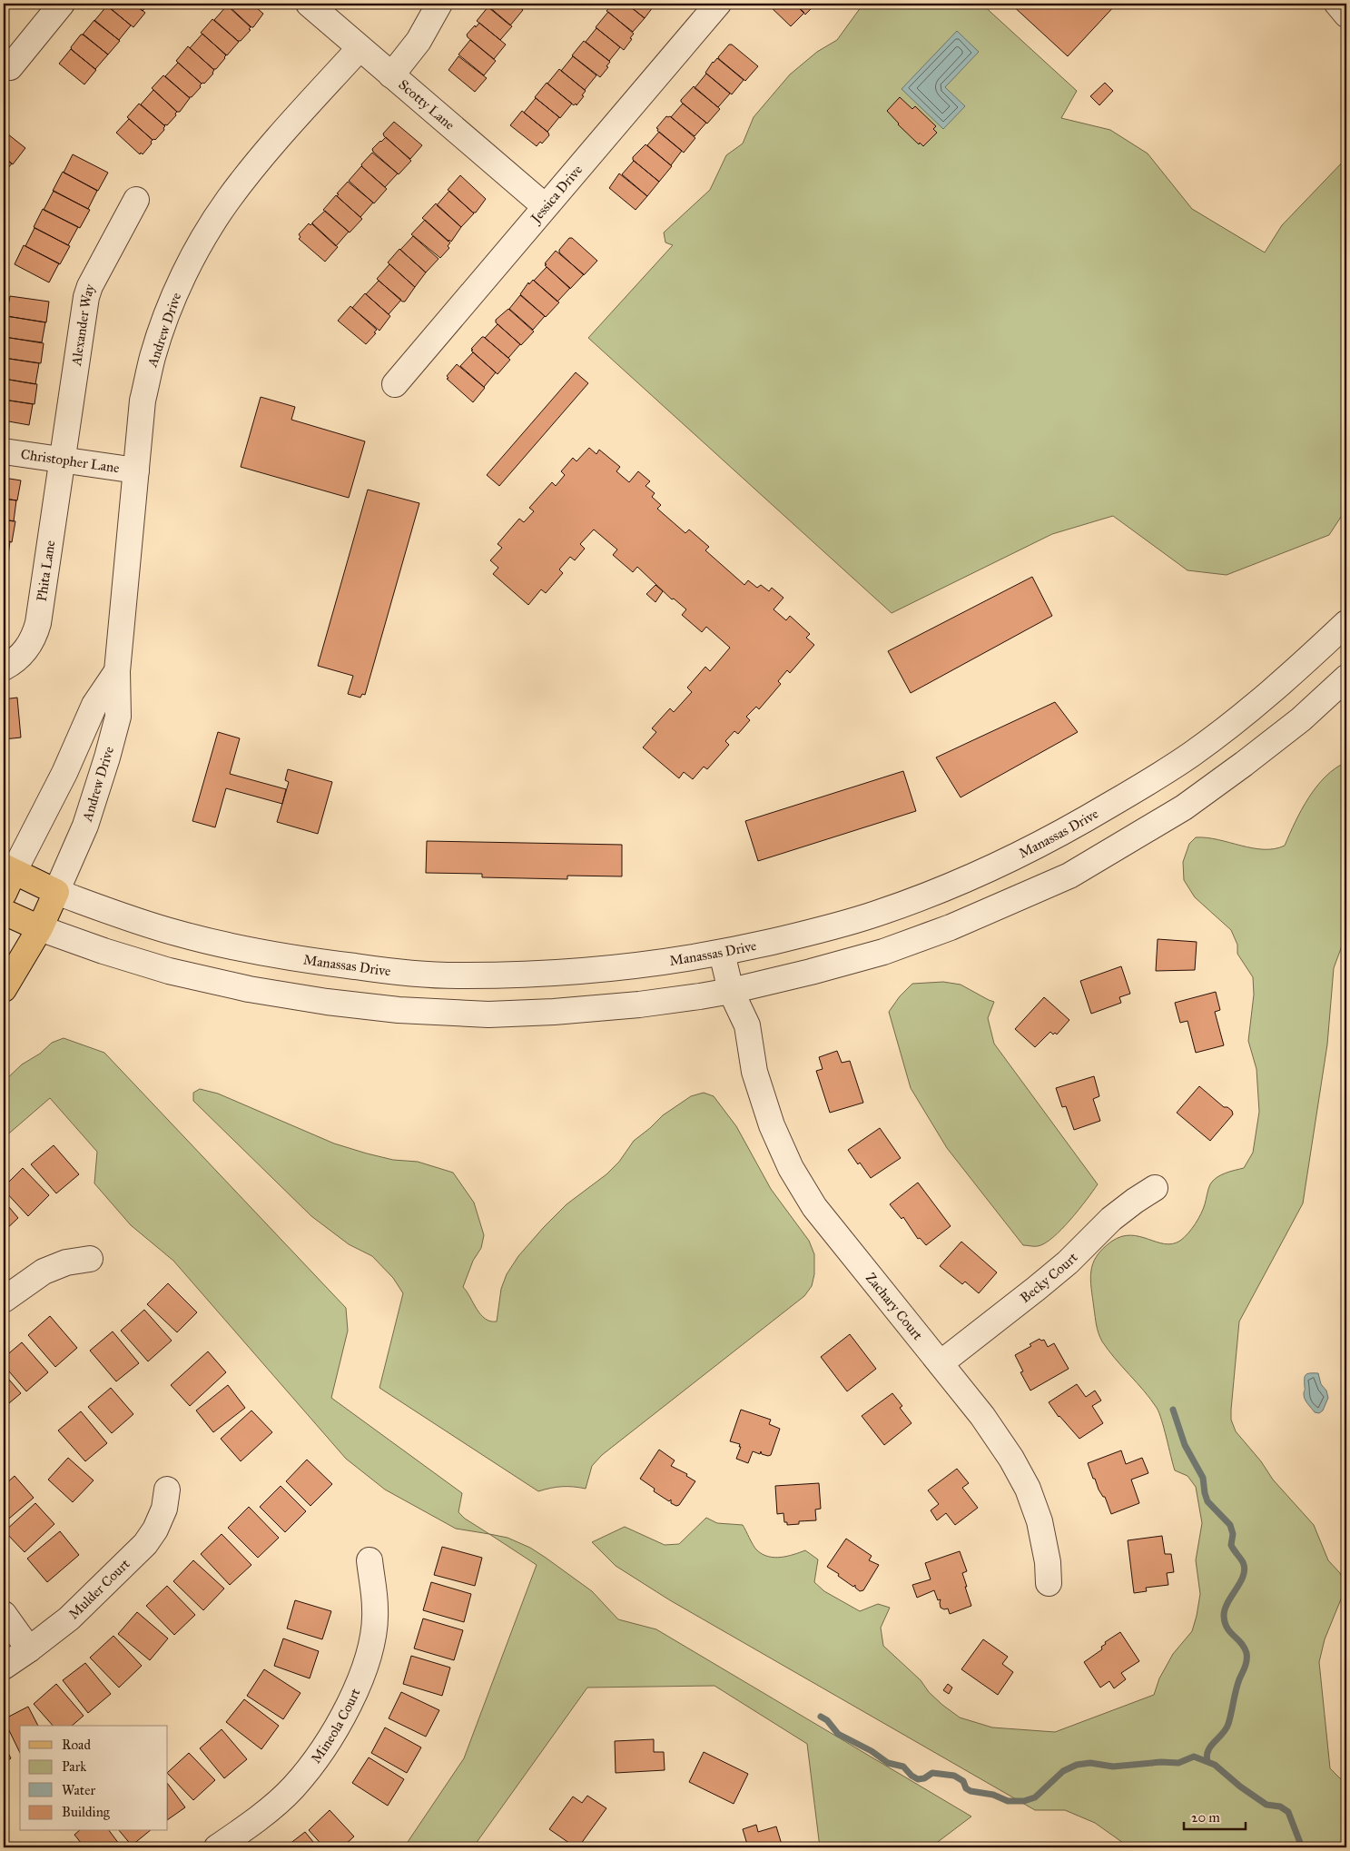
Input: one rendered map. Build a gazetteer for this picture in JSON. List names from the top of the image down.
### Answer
{
  "streets": {
    "main road": ["Manassas Drive"],
    "street": [
      "Scotty Lane",
      "Jessica Drive",
      "Alexander Way",
      "Andrew Drive",
      "Christopher Lane",
      "Phita Lane",
      "Becky Court",
      "Zachary Court",
      "Mulder Court",
      "Mineola Court"
    ]
  },
  "crossings": [
    ["Scotty Lane", "Jessica Drive"],
    ["Scotty Lane", "Andrew Drive"],
    ["Alexander Way", "Christopher Lane"],
    ["Alexander Way", "Phita Lane"],
    ["Andrew Drive", "Christopher Lane"],
    ["Andrew Drive", "Manassas Drive"],
    ["Christopher Lane", "Phita Lane"],
    ["Manassas Drive", "Zachary Court"],
    ["Becky Court", "Zachary Court"]
  ],
  "legend": [
    "Road",
    "Park",
    "Water",
    "Building"
  ],
  "scale_bar": "20 m"
}
